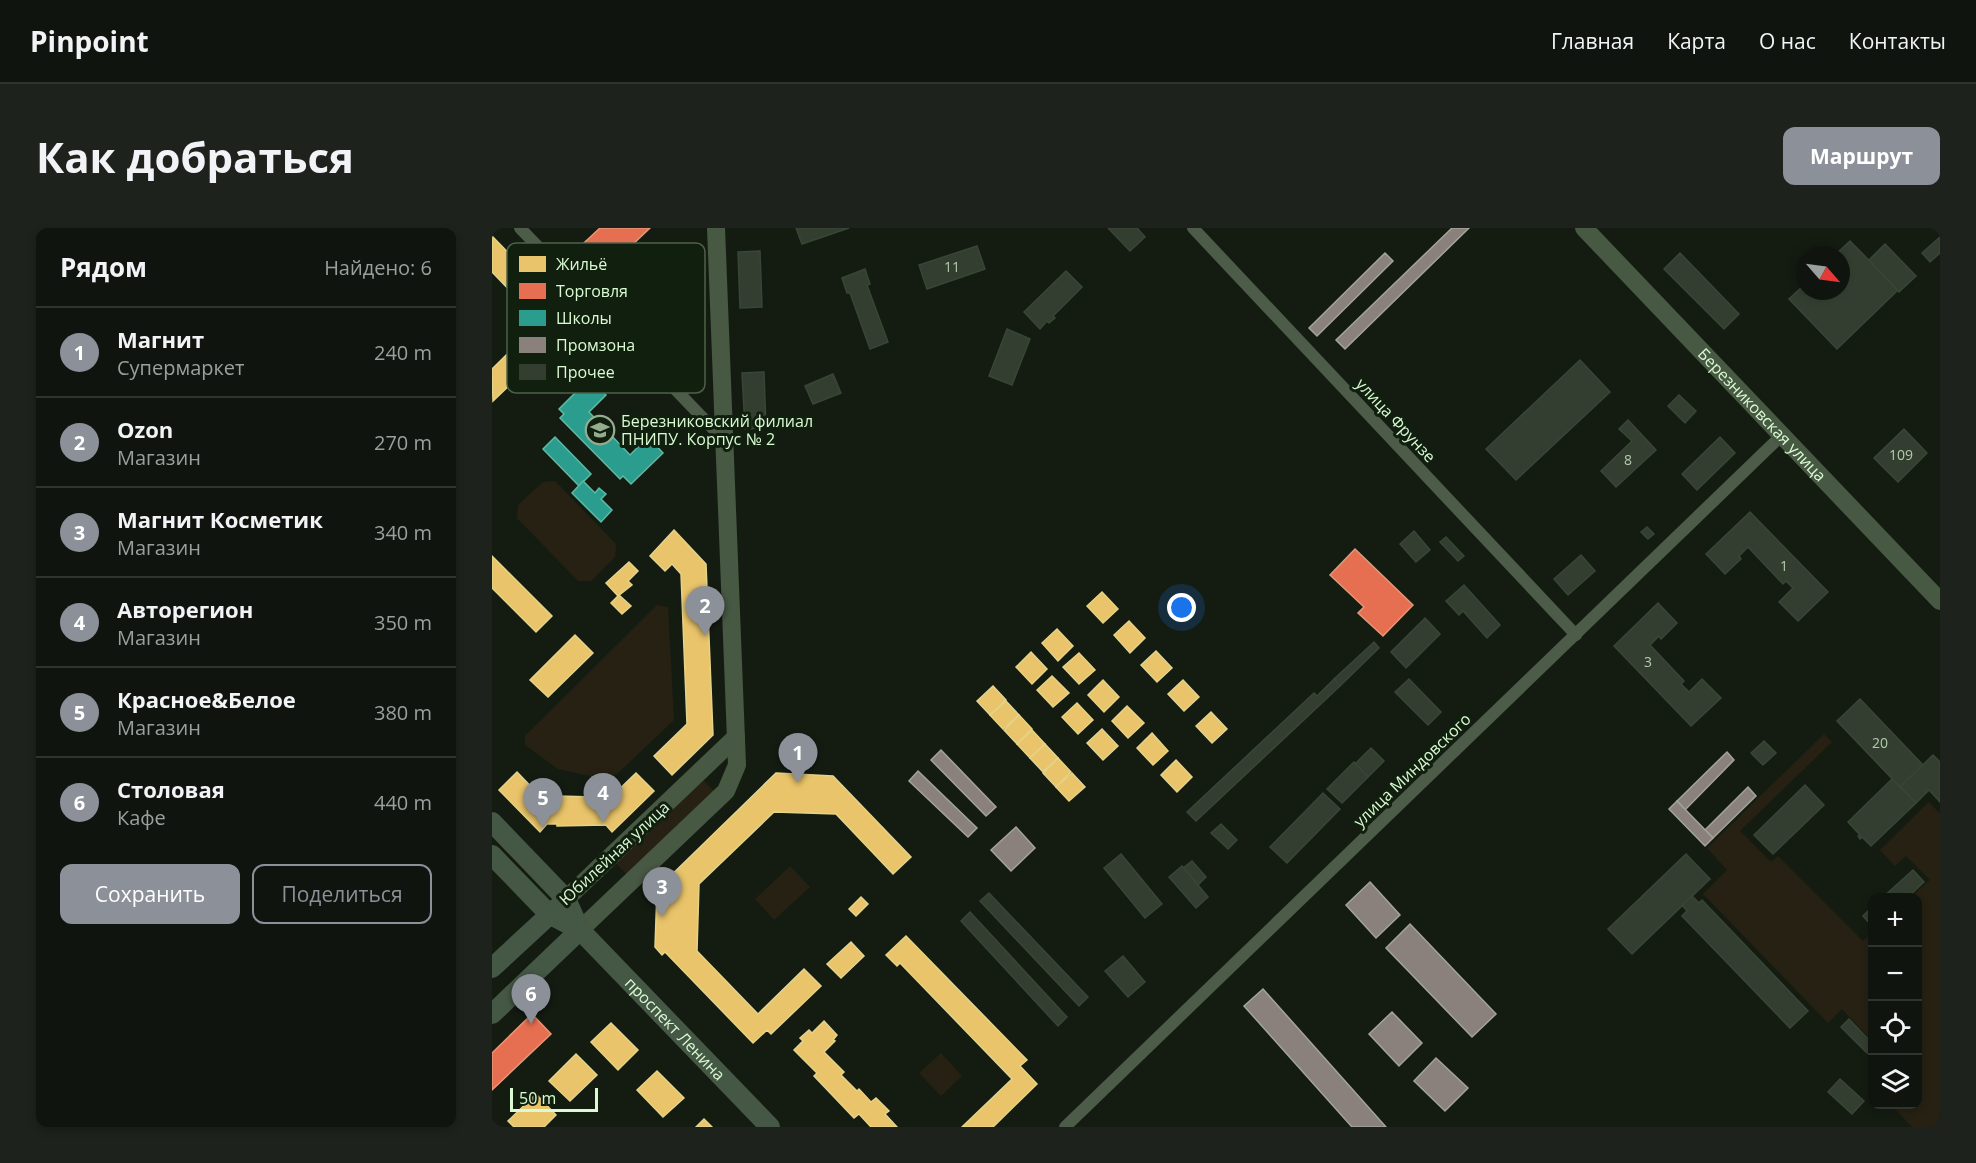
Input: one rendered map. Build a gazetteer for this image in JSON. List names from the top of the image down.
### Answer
{
  "streets": {
    "main road": ["Юбилейная улица", "проспект Ленина"],
    "street": ["Березниковская улица", "улица Фрунзе", "улица Миндовского"]
  },
  "crossings": [
    ["Березниковская улица", "улица Миндовского"],
    ["улица Фрунзе", "улица Миндовского"],
    ["Юбилейная улица", "проспект Ленина"]
  ],
  "places": {
    "school or university": ["Березниковский филиал ПНИПУ. Корпус № 2"]
  },
  "house_numbers": [
    "11",
    "109",
    "8",
    "1",
    "3",
    "20"
  ],
  "legend": [
    "Жильё",
    "Торговля",
    "Школы",
    "Промзона",
    "Прочее"
  ],
  "scale_bar": "50 m",
  "north": "bottom right",
  "page": {
    "header": "Pinpoint",
    "nav": [
      "Главная",
      "Карта",
      "О нас",
      "Контакты"
    ],
    "buttons": [
      "Маршрут",
      ["Сохранить", "Поделиться"]
    ],
    "title": "Как добраться",
    "heading": ["Рядом", "Найдено: 6"],
    "list": [
      {
        "mark": "1",
        "name": "Магнит",
        "note": "Супермаркет",
        "value": "240 m"
      },
      {
        "mark": "2",
        "name": "Ozon",
        "note": "Магазин",
        "value": "270 m"
      },
      {
        "mark": "3",
        "name": "Магнит Косметик",
        "note": "Магазин",
        "value": "340 m"
      },
      {
        "mark": "4",
        "name": "Авторегион",
        "note": "Магазин",
        "value": "350 m"
      },
      {
        "mark": "5",
        "name": "Красное&Белое",
        "note": "Магазин",
        "value": "380 m"
      },
      {
        "mark": "6",
        "name": "Столовая",
        "note": "Кафе",
        "value": "440 m"
      }
    ],
    "pins": [
      "2",
      "1",
      "4",
      "5",
      "3",
      "6"
    ],
    "map_buttons": ["+", "−"],
    "scale": "50 m"
  }
}
